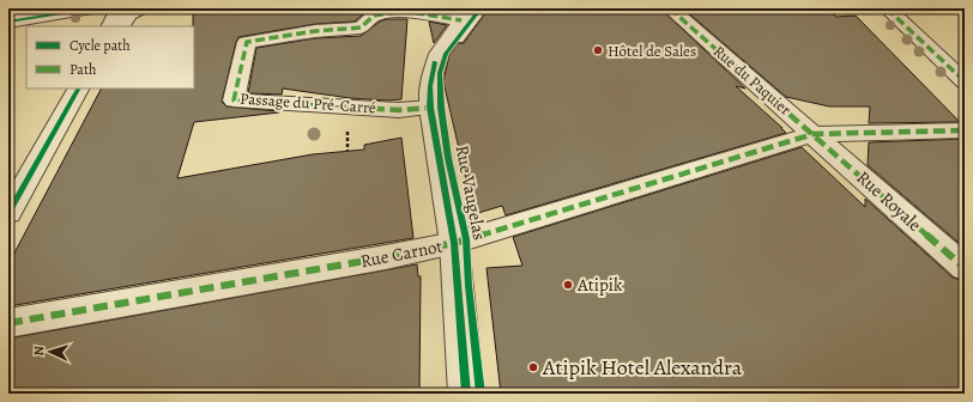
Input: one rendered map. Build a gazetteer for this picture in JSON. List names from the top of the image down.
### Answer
{
  "streets": {
    "street": [
      "Rue du Paquier",
      "Passage du Pré-Carré",
      "Rue Vaugelas",
      "Rue Royale",
      "Rue Carnot"
    ]
  },
  "crossings": [
    ["Rue du Paquier", "Rue Royale"],
    ["Rue du Paquier", "Rue Carnot"],
    ["Passage du Pré-Carré", "Rue Vaugelas"],
    ["Rue Vaugelas", "Rue Carnot"],
    ["Rue Royale", "Rue Carnot"]
  ],
  "places": ["Hôtel de Sales", "Atipik", "Atipik Hotel Alexandra"],
  "legend": ["Cycle path", "Path"],
  "north": "left"
}
